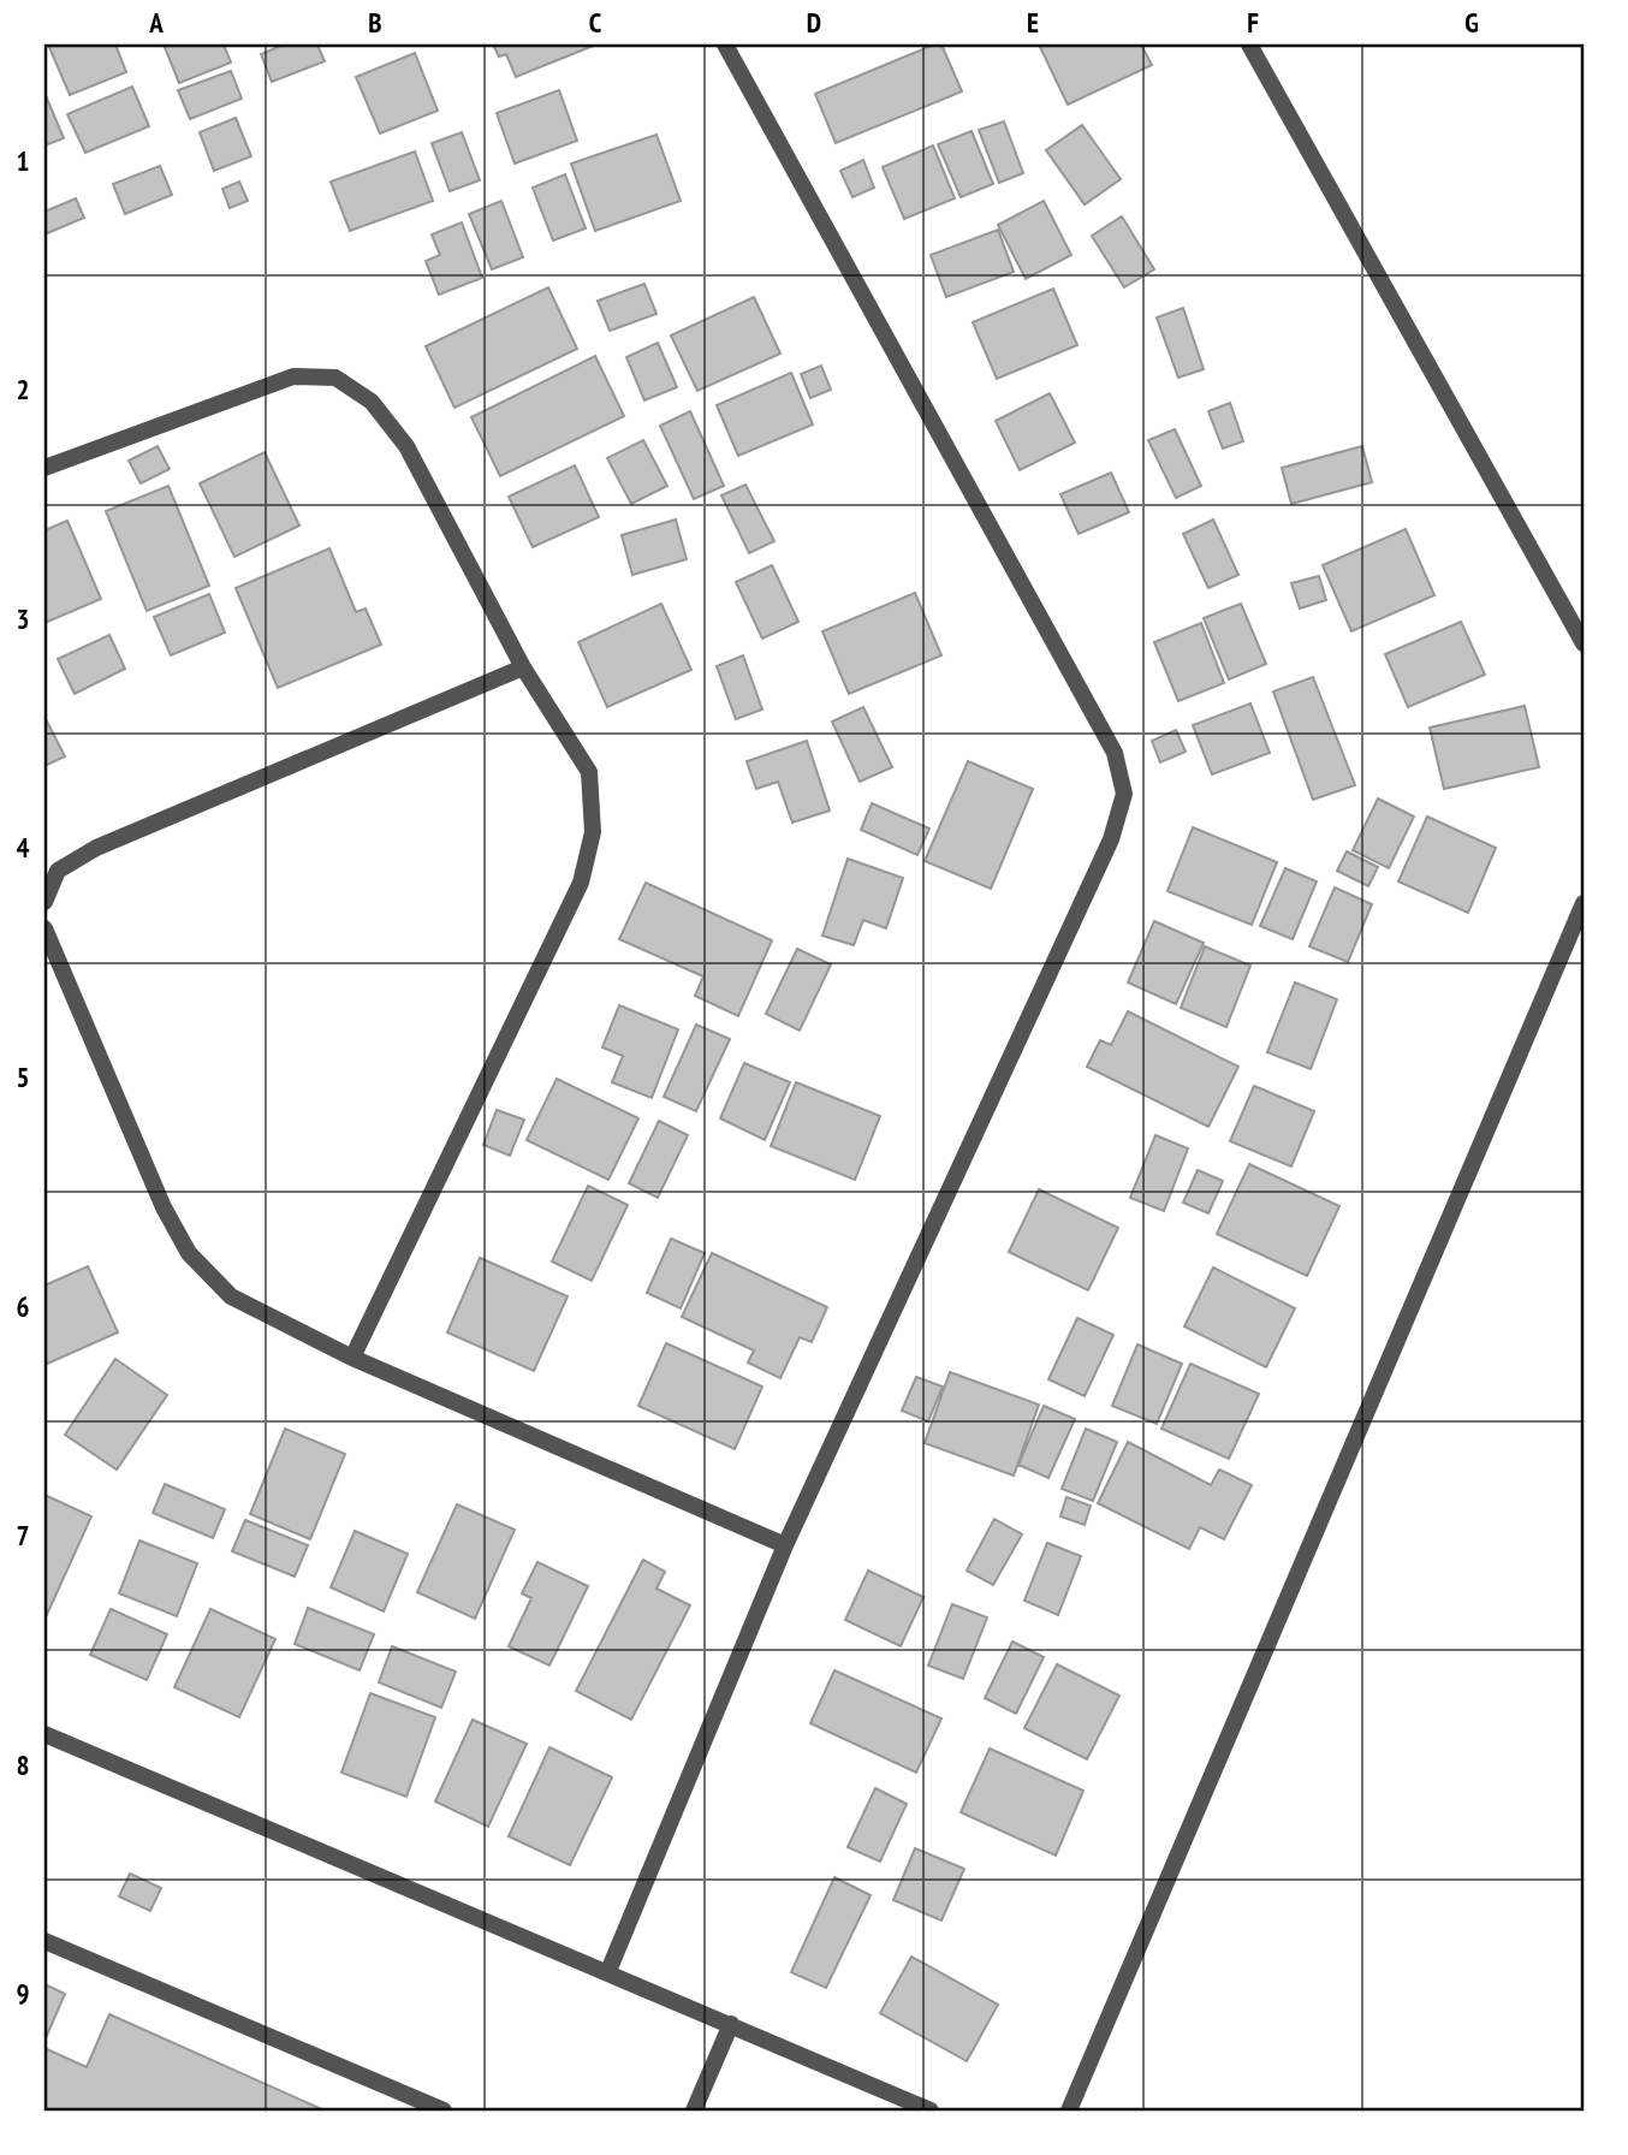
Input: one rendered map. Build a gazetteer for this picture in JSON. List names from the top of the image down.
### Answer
{
  "grid": {
    "columns": [
      "A",
      "B",
      "C",
      "D",
      "E",
      "F",
      "G"
    ],
    "rows": [
      "1",
      "2",
      "3",
      "4",
      "5",
      "6",
      "7",
      "8",
      "9"
    ]
  }
}
